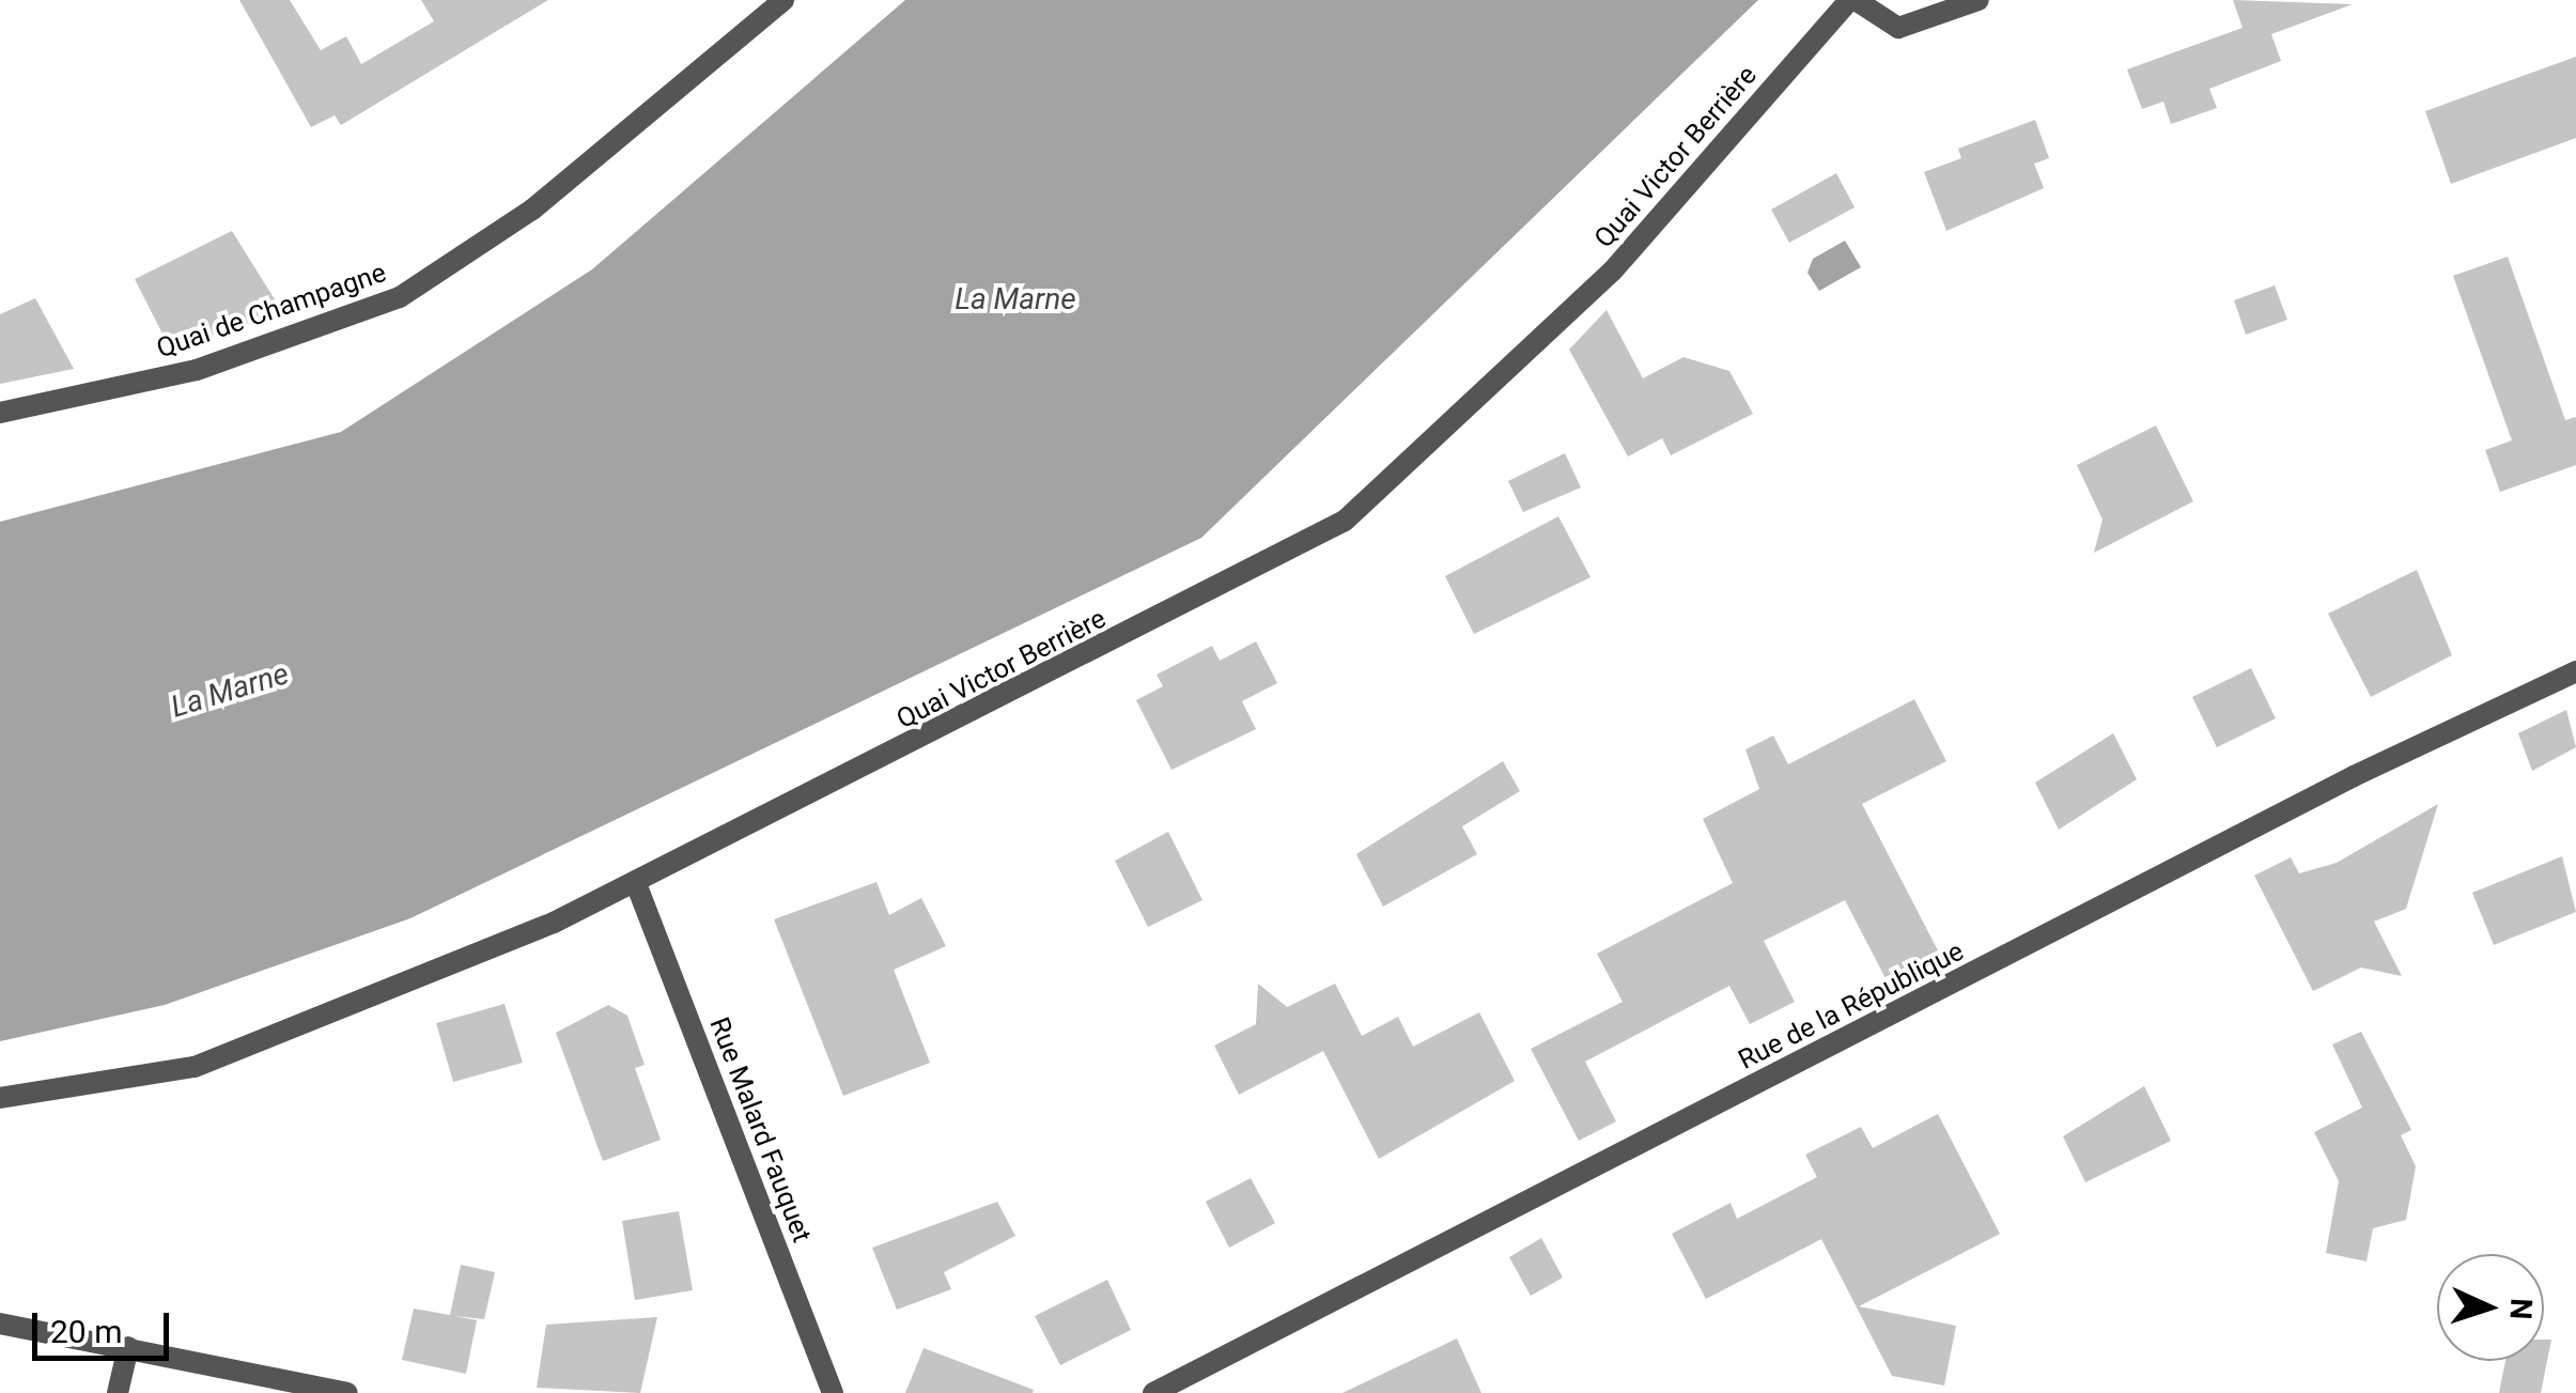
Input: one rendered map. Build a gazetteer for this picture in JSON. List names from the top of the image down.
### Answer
{
  "streets": {
    "street": [
      "Quai Victor Berrière",
      "Quai de Champagne",
      "Rue de la République",
      "Rue Malard Fauquet"
    ]
  },
  "crossings": [
    ["Quai Victor Berrière", "Rue Malard Fauquet"]
  ],
  "water": ["La Marne"],
  "scale_bar": "20 m",
  "north": "right"
}
